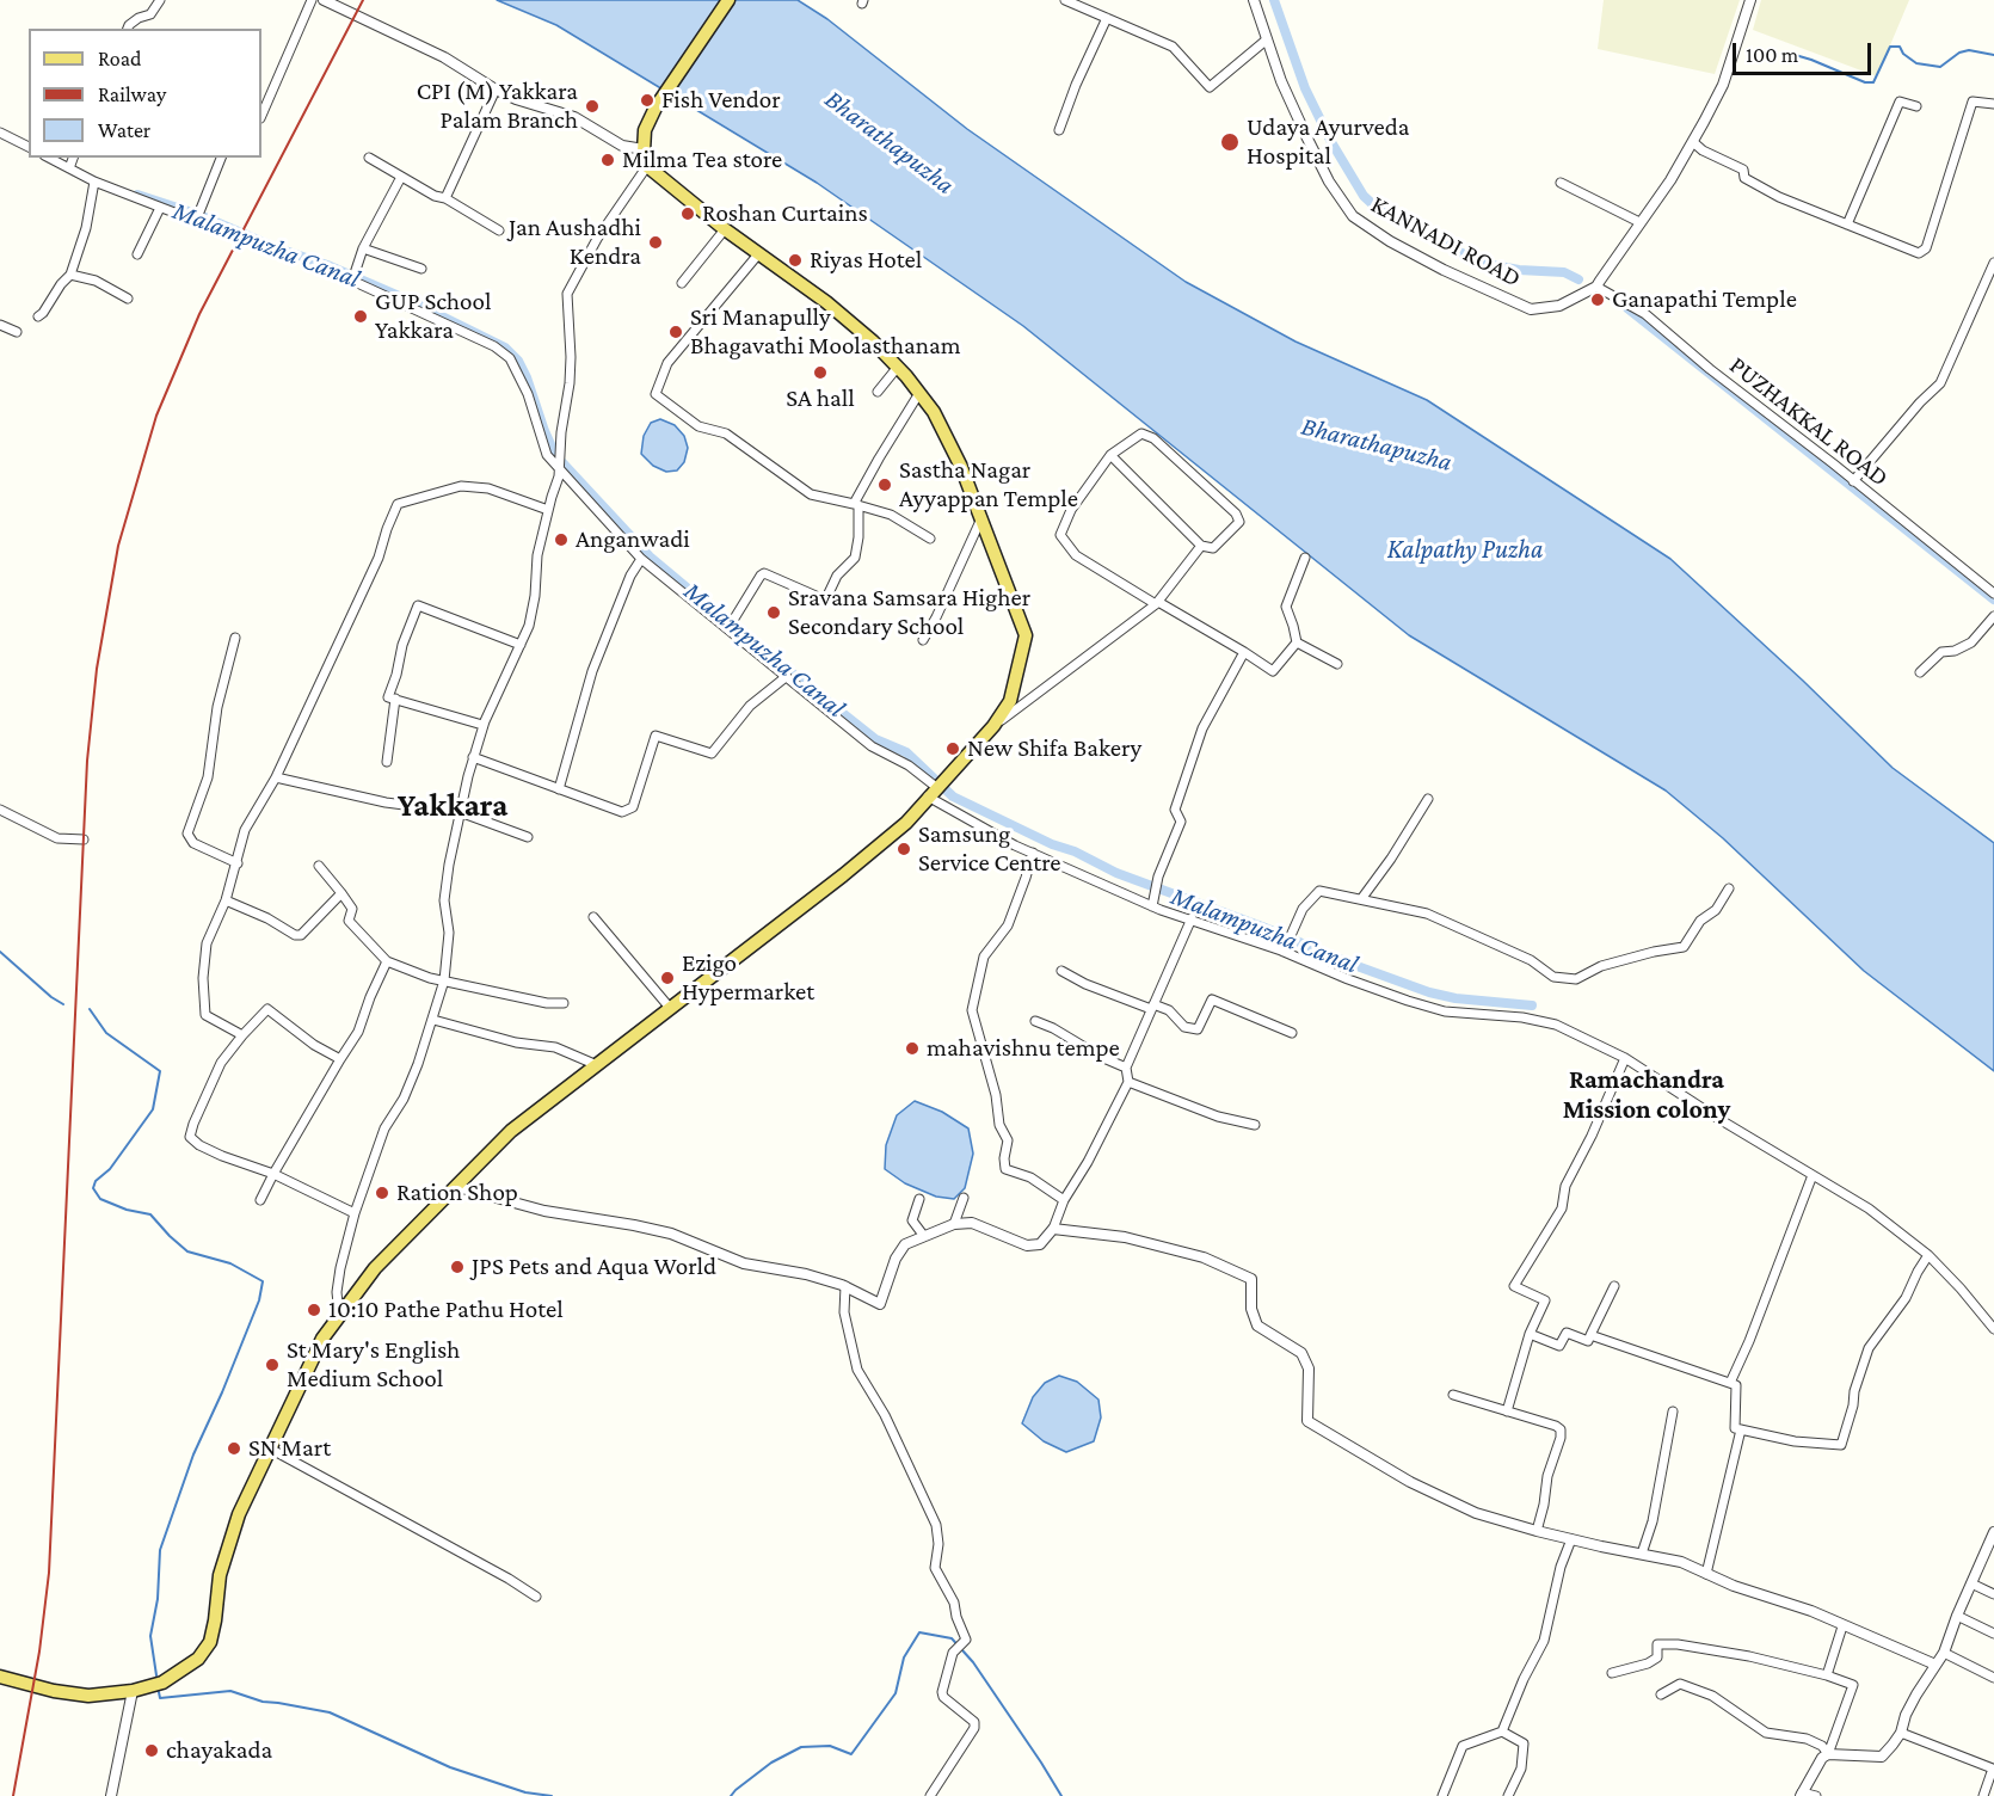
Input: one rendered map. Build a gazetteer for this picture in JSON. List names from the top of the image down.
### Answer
{
  "streets": {
    "street": ["KANNADI ROAD", "PUZHAKKAL ROAD"]
  },
  "crossings": [
    ["KANNADI ROAD", "PUZHAKKAL ROAD"]
  ],
  "districts": ["Yakkara", "Ramachandra Mission colony"],
  "water": ["Bharathapuzha", "Malampuzha Canal", "Kalpathy Puzha"],
  "places": [
    "Fish Vendor",
    "CPI (M) Yakkara Palam Branch",
    "Udaya Ayurveda Hospital",
    "Milma Tea store",
    "Roshan Curtains",
    "Jan Aushadhi Kendra",
    "Riyas Hotel",
    "Ganapathi Temple",
    "GUP School Yakkara",
    "Sri Manapully Bhagavathi Moolasthanam",
    "SA hall",
    "Sastha Nagar Ayyappan Temple",
    "Anganwadi",
    "Sravana Samsara Higher Secondary School",
    "New Shifa Bakery",
    "Samsung Service Centre",
    "Ezigo Hypermarket",
    "mahavishnu tempe",
    "Ration Shop",
    "JPS Pets and Aqua World",
    "10:10 Pathe Pathu Hotel",
    "St Mary's English Medium School",
    "SN Mart",
    "chayakada"
  ],
  "legend": ["Road", "Railway", "Water"],
  "scale_bar": "100 m"
}
